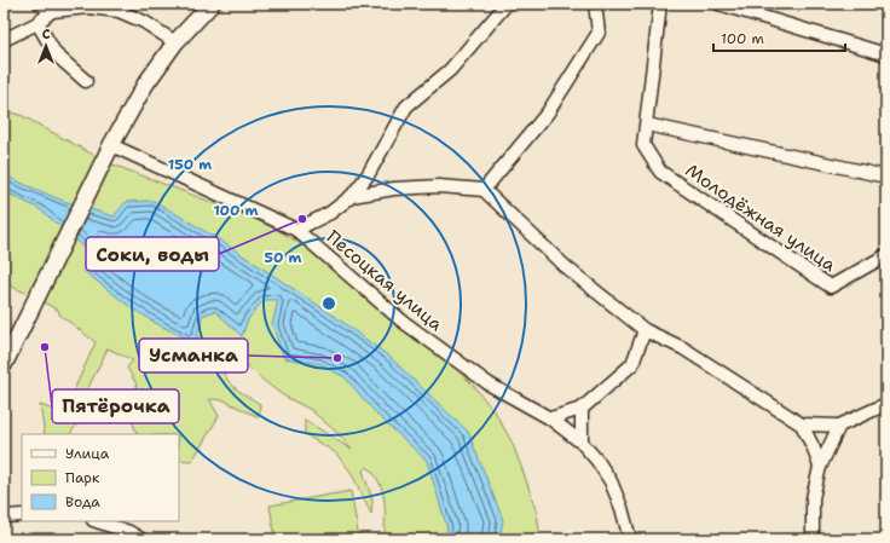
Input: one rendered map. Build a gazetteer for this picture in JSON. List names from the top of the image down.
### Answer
{
  "streets": {
    "street": ["Молодёжная улица", "Песоцкая улица"]
  },
  "places": ["Соки, воды", "Пятёрочка", "Усманка"],
  "legend": ["Улица", "Парк", "Вода"],
  "scale_bar": "100 m",
  "north": "top",
  "rings": ["150 m", "100 m", "50 m"]
}
